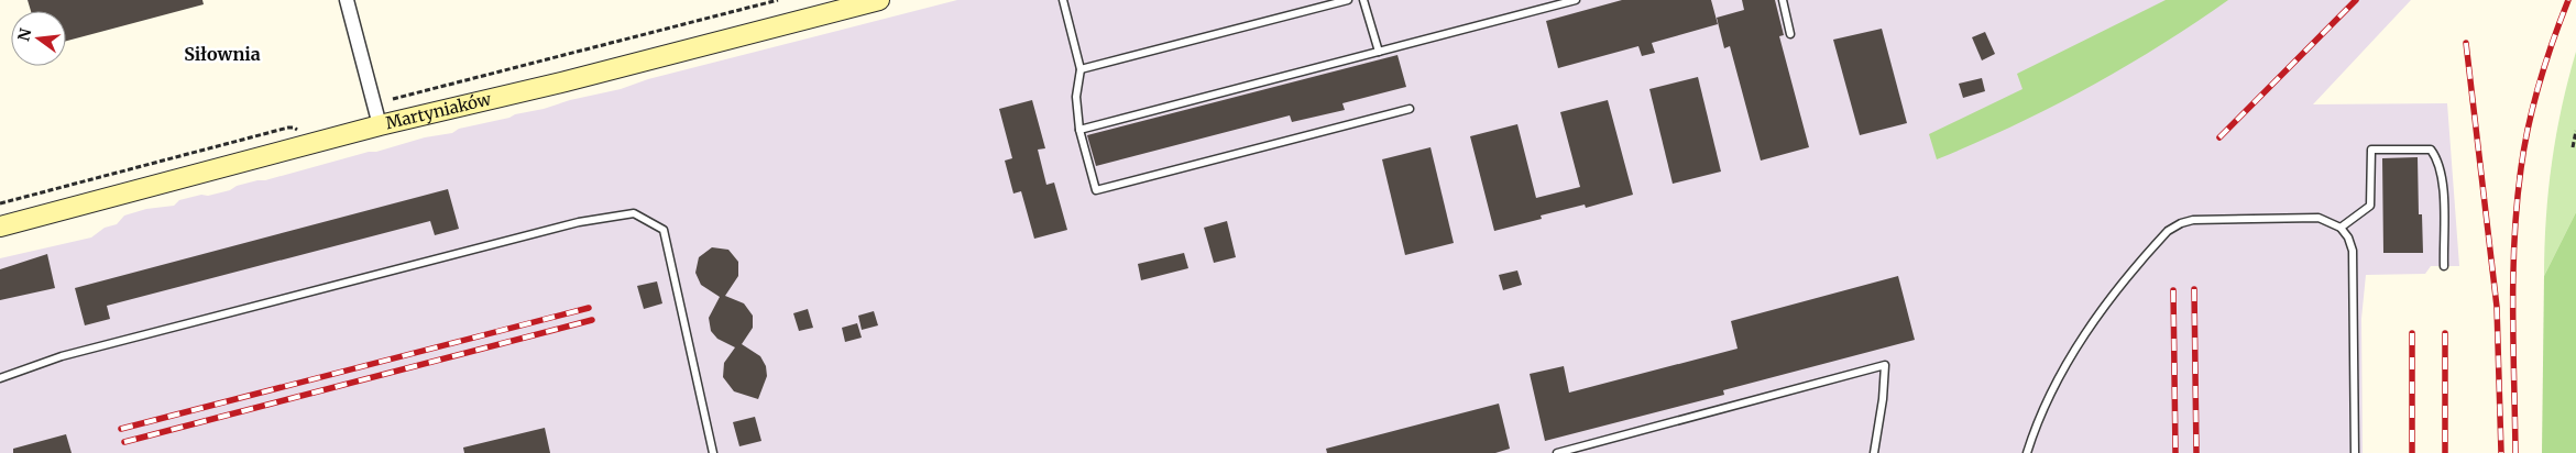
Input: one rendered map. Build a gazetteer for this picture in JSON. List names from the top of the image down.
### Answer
{
  "streets": {
    "main road": ["Martyniaków"]
  },
  "districts": ["Siłownia"],
  "north": "left"
}
